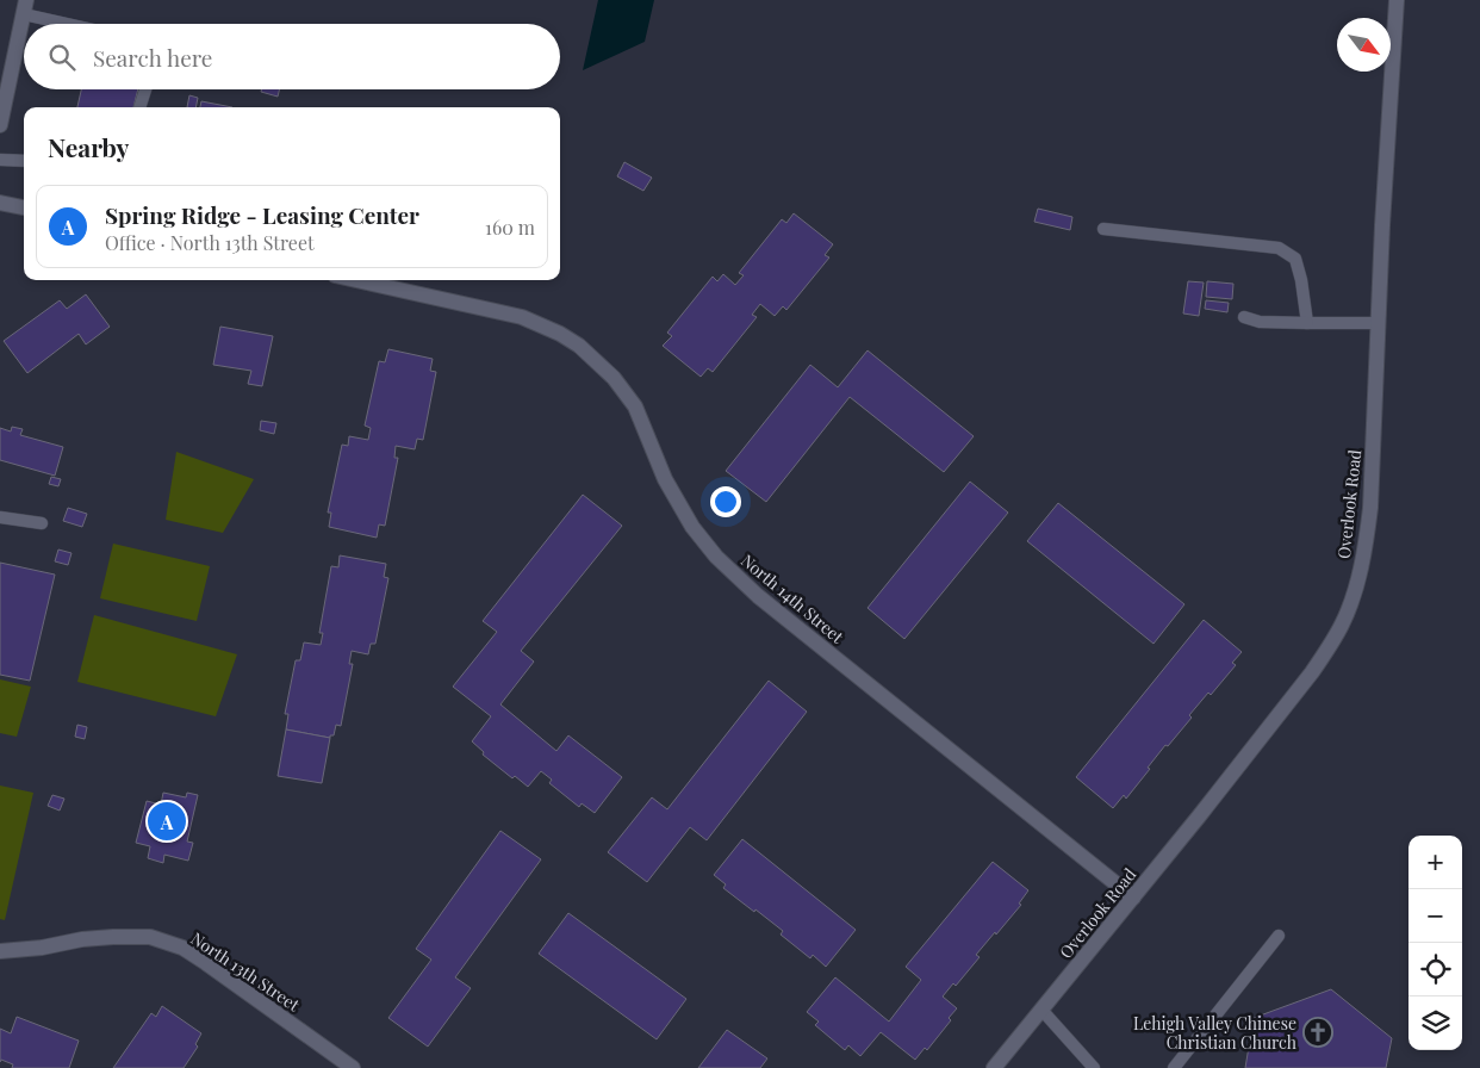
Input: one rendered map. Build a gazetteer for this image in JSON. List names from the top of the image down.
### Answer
{
  "streets": {
    "street": ["Overlook Road", "North 14th Street", "North 13th Street"]
  },
  "crossings": [
    ["Overlook Road", "North 14th Street"]
  ],
  "places": {
    "church": ["Lehigh Valley Chinese Christian Church"]
  },
  "north": "bottom right",
  "page": {
    "search": "Search here",
    "heading": "Nearby",
    "list": [
      {
        "mark": "A",
        "name": "Spring Ridge - Leasing Center",
        "note": "Office · North 13th Street",
        "value": "160 m"
      }
    ],
    "pins": "A",
    "map_buttons": ["+", "−"]
  }
}
